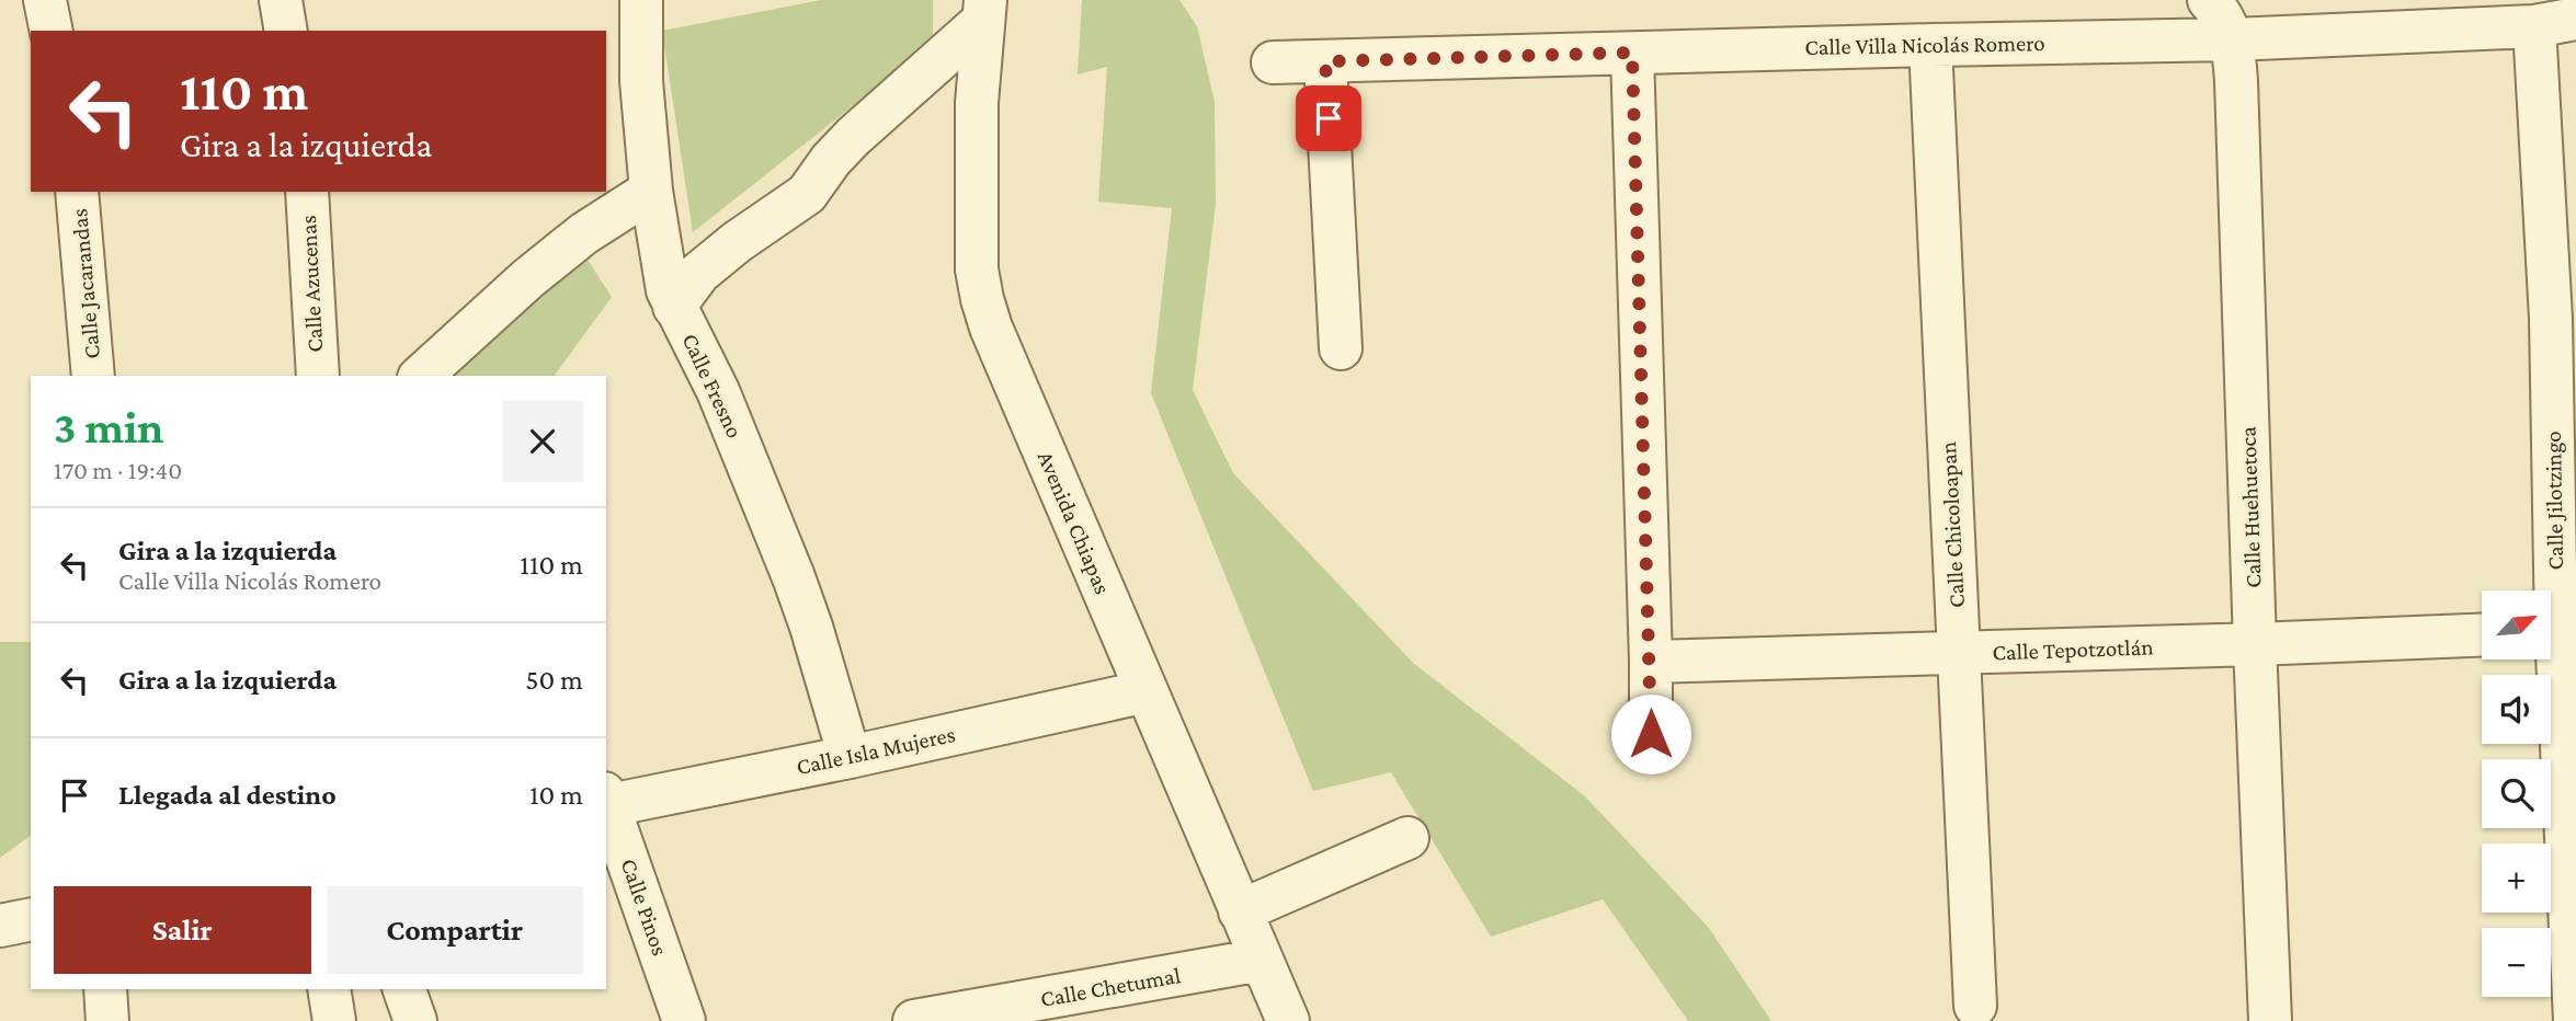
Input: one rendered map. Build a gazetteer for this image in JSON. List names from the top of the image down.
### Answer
{
  "streets": {
    "street": [
      "Calle Villa Nicolás Romero",
      "Calle Jacarandas",
      "Calle Azucenas",
      "Calle Fresno",
      "Calle Jilotzingo",
      "Calle Huehuetoca",
      "Avenida Chiapas",
      "Calle Chicoloapan",
      "Calle Tepotzotlán",
      "Calle Isla Mujeres",
      "Calle Pinos",
      "Calle Chetumal"
    ]
  },
  "crossings": [
    ["Calle Villa Nicolás Romero", "Calle Jilotzingo"],
    ["Calle Villa Nicolás Romero", "Calle Huehuetoca"],
    ["Calle Villa Nicolás Romero", "Calle Chicoloapan"],
    ["Calle Fresno", "Calle Isla Mujeres"],
    ["Calle Huehuetoca", "Calle Tepotzotlán"],
    ["Avenida Chiapas", "Calle Isla Mujeres"],
    ["Avenida Chiapas", "Calle Chetumal"],
    ["Calle Chicoloapan", "Calle Tepotzotlán"],
    ["Calle Isla Mujeres", "Calle Pinos"]
  ],
  "north": "top right",
  "page": {
    "turn": ["110 m", "Gira a la izquierda"],
    "heading": ["3 min", "170 m · 19:40"],
    "list": [
      {
        "name": "Gira a la izquierda",
        "note": "Calle Villa Nicolás Romero",
        "value": "110 m"
      },
      {
        "name": "Gira a la izquierda",
        "value": "50 m"
      },
      {
        "name": "Llegada al destino",
        "value": "10 m"
      }
    ],
    "map_buttons": ["+", "−"],
    "buttons": ["Salir", "Compartir"]
  }
}
